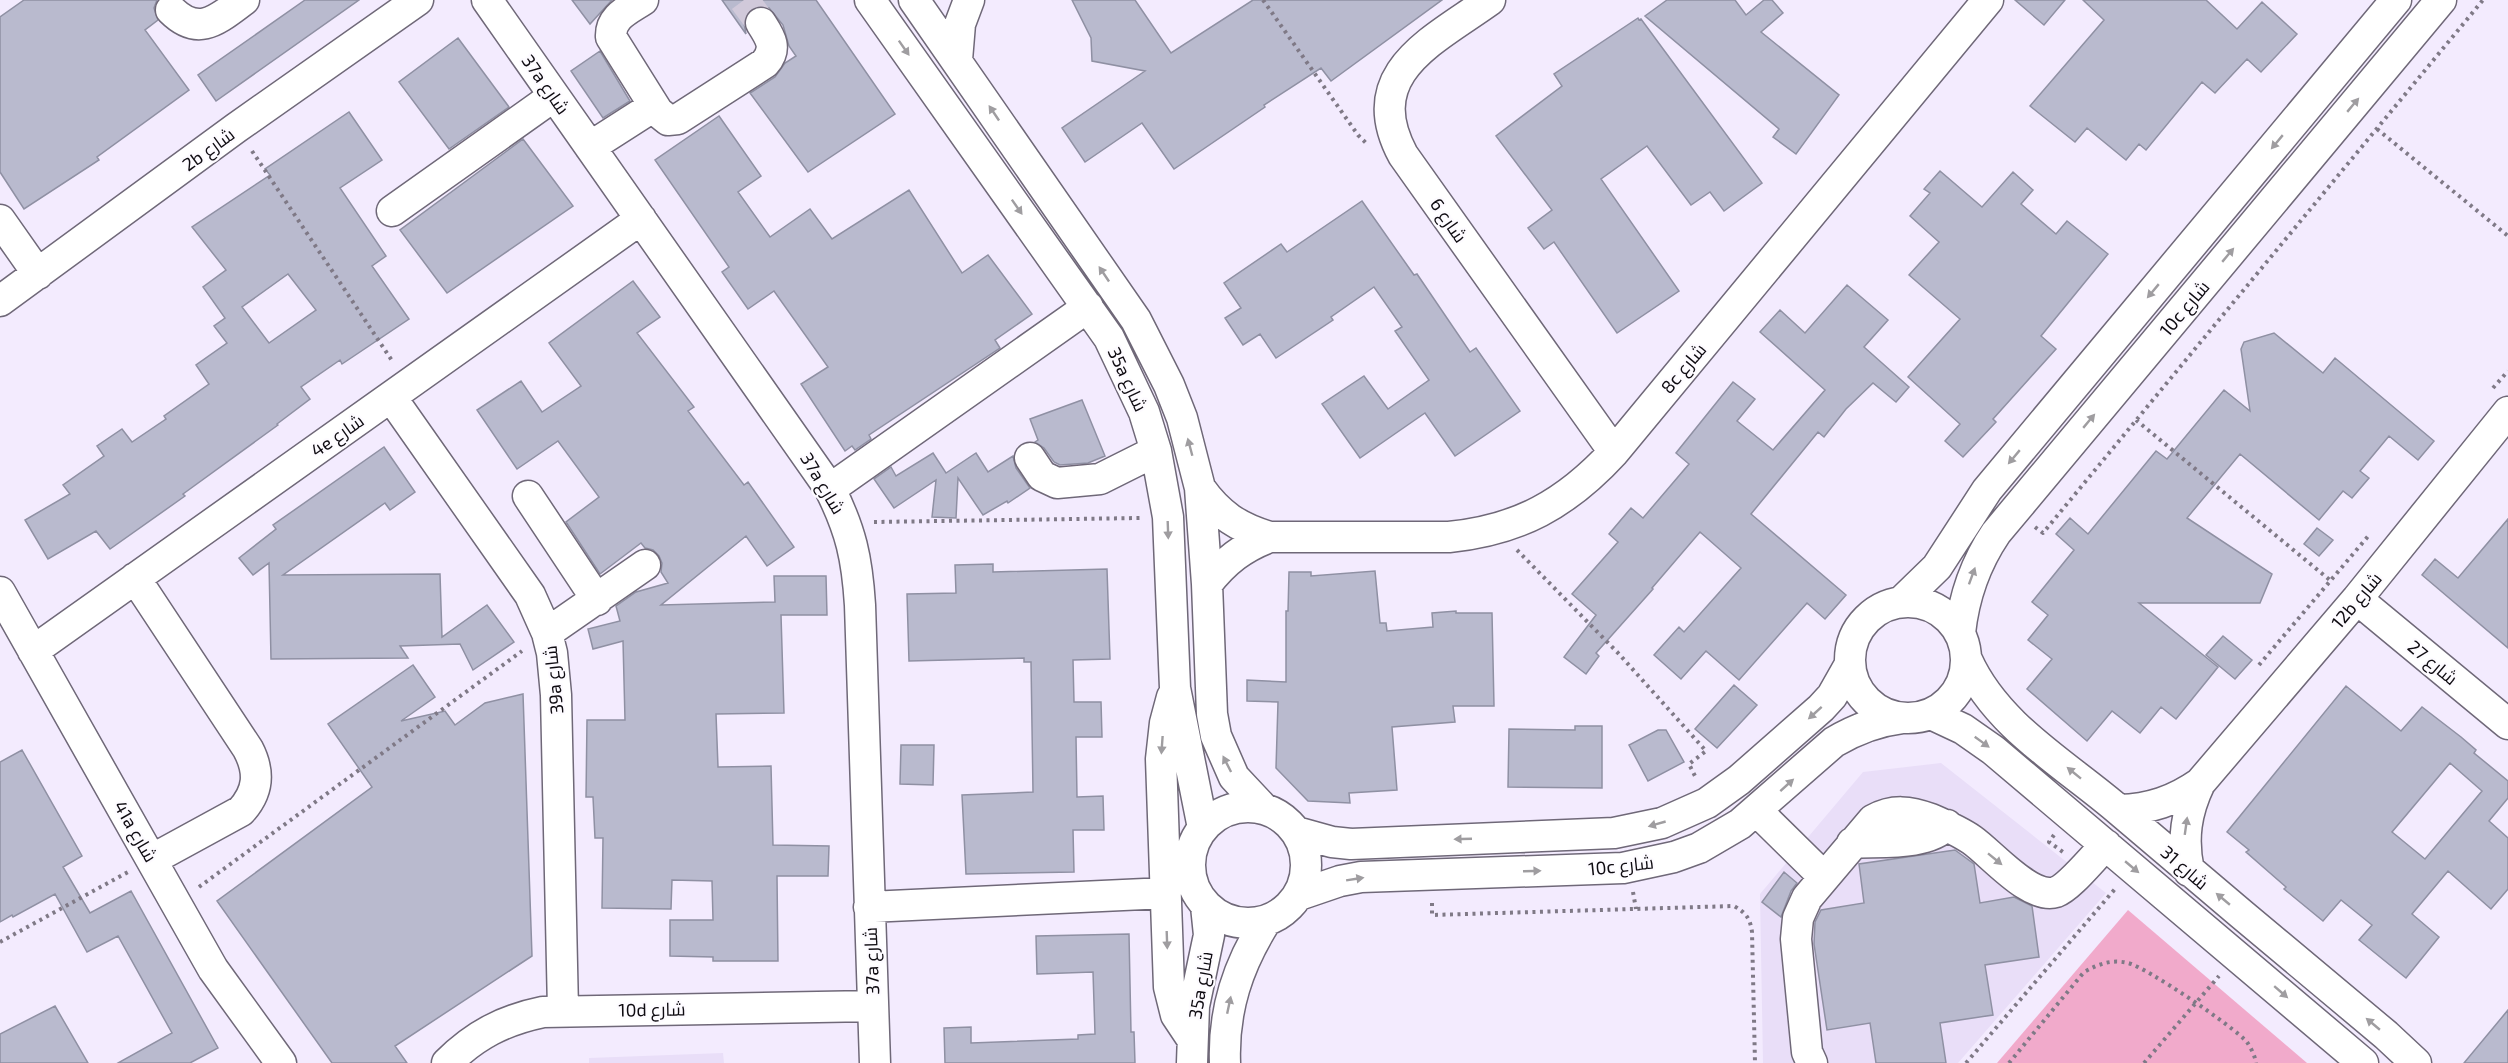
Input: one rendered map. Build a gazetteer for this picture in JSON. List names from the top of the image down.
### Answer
{
  "streets": {
    "street": [
      "37a شارع",
      "2b شارع",
      "شارع 6",
      "10c شارع",
      "8c شارع",
      "35a شارع",
      "4e شارع",
      "12b شارع",
      "شارع 27",
      "39a شارع",
      "41a شارع",
      "شارع 31",
      "10d شارع"
    ]
  },
  "crossings": [
    ["37a شارع", "4e شارع"],
    ["37a شارع", "10d شارع"],
    ["شارع 6", "8c شارع"],
    ["10c شارع", "35a شارع"],
    ["10c شارع", "شارع 31"],
    ["8c شارع", "35a شارع"],
    ["4e شارع", "39a شارع"],
    ["4e شارع", "41a شارع"],
    ["12b شارع", "شارع 27"],
    ["12b شارع", "شارع 31"],
    ["39a شارع", "10d شارع"]
  ]
}
